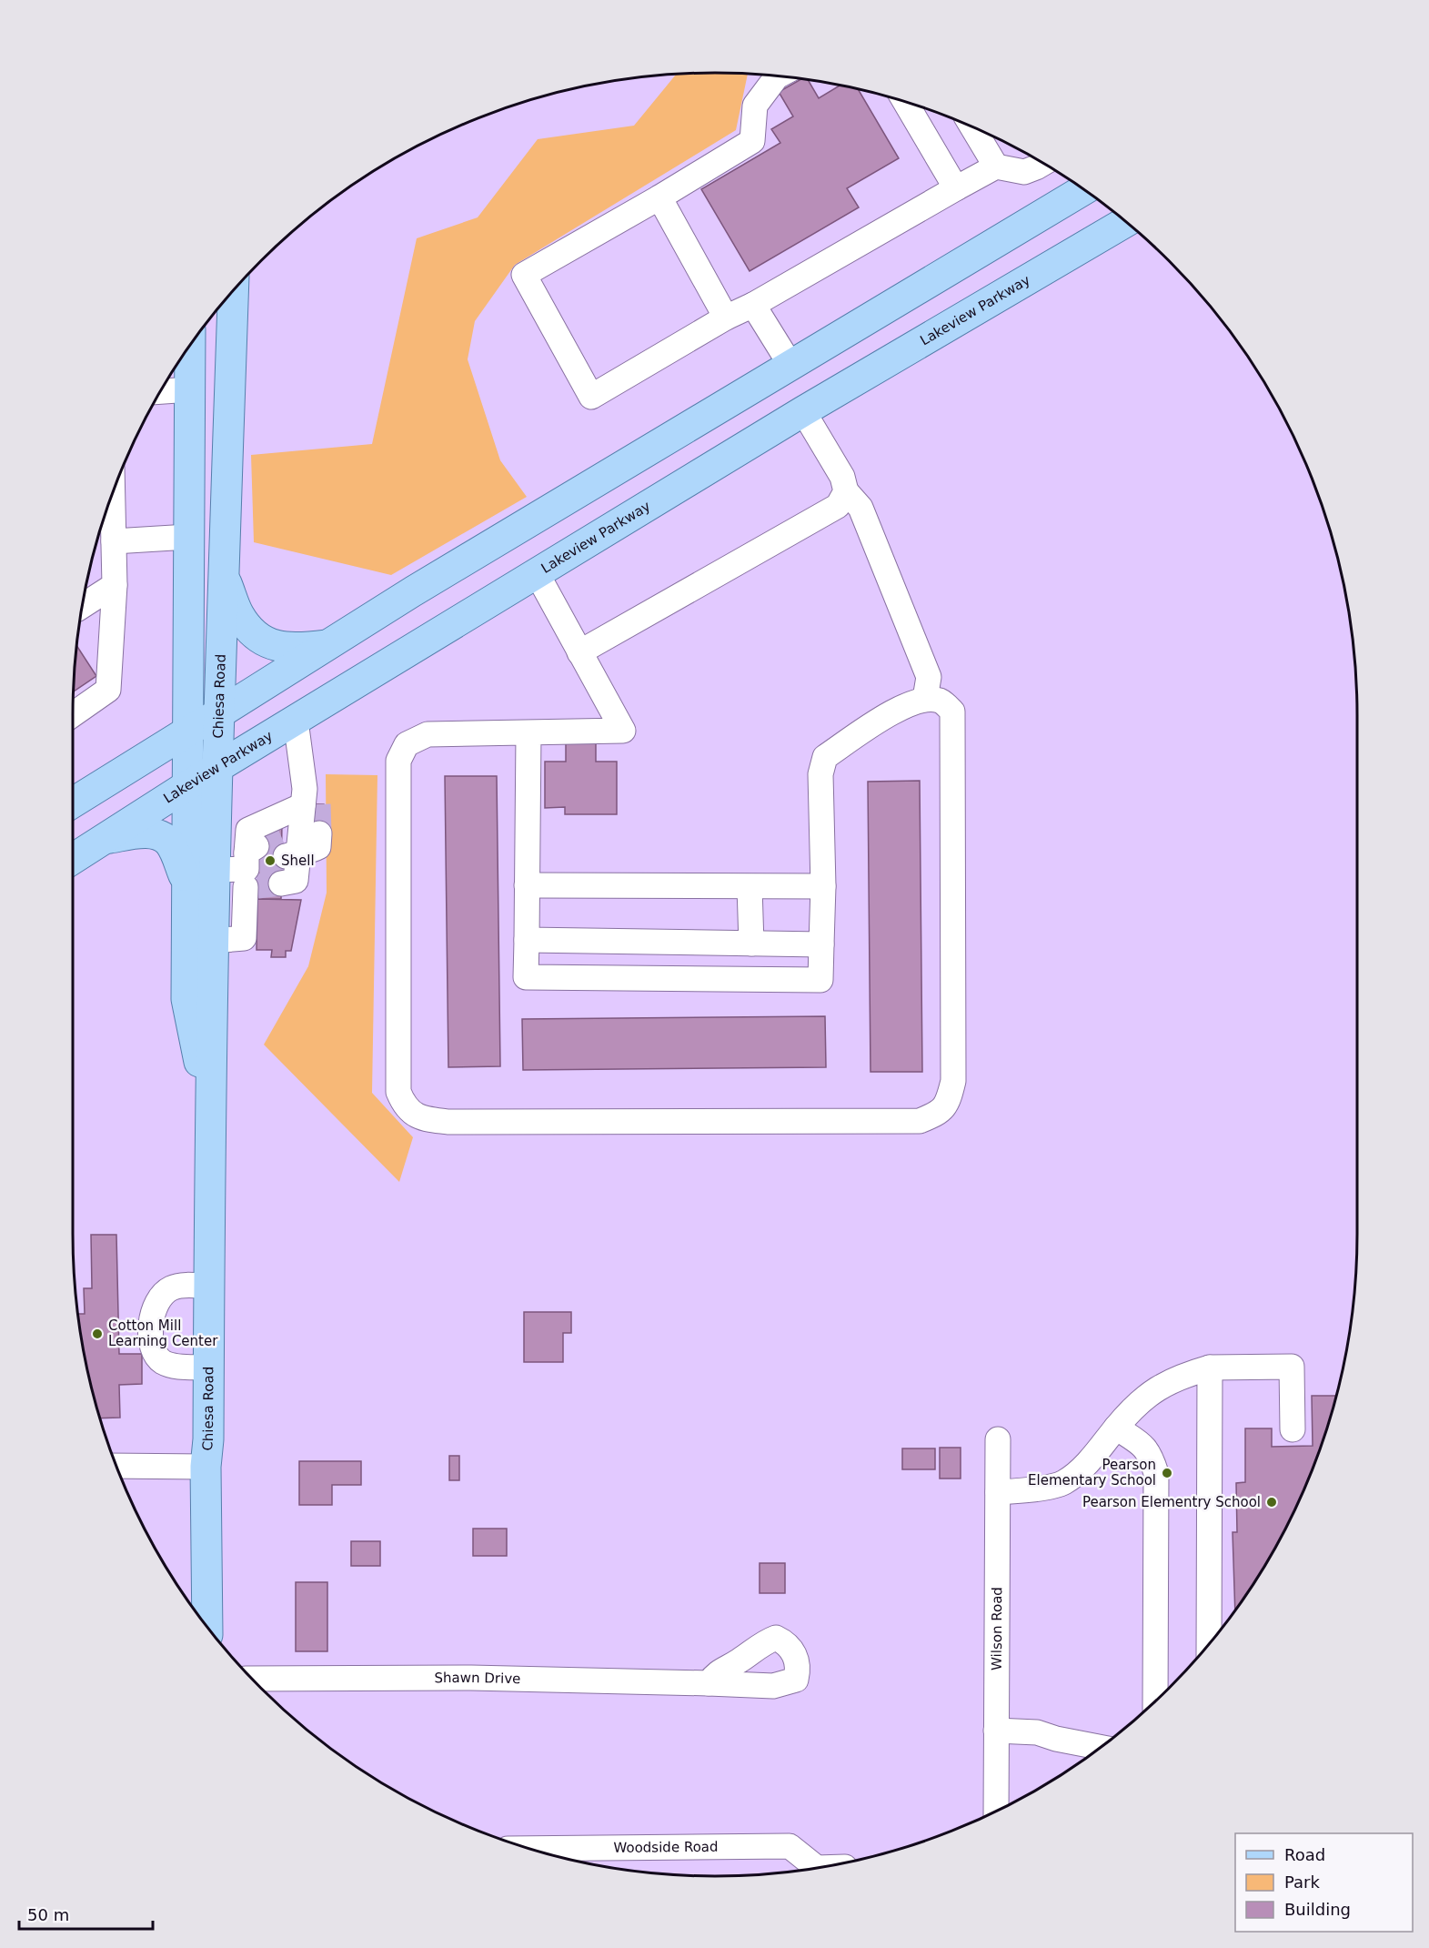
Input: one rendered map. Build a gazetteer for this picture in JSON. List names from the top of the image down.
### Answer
{
  "streets": {
    "main road": ["Lakeview Parkway", "Chiesa Road"],
    "street": ["Wilson Road", "Shawn Drive", "Woodside Road"]
  },
  "crossings": [
    ["Lakeview Parkway", "Chiesa Road"]
  ],
  "places": [
    "Shell",
    "Cotton Mill Learning Center",
    "Pearson Elementary School",
    "Pearson Elementry School"
  ],
  "legend": ["Road", "Park", "Building"],
  "scale_bar": "50 m"
}
